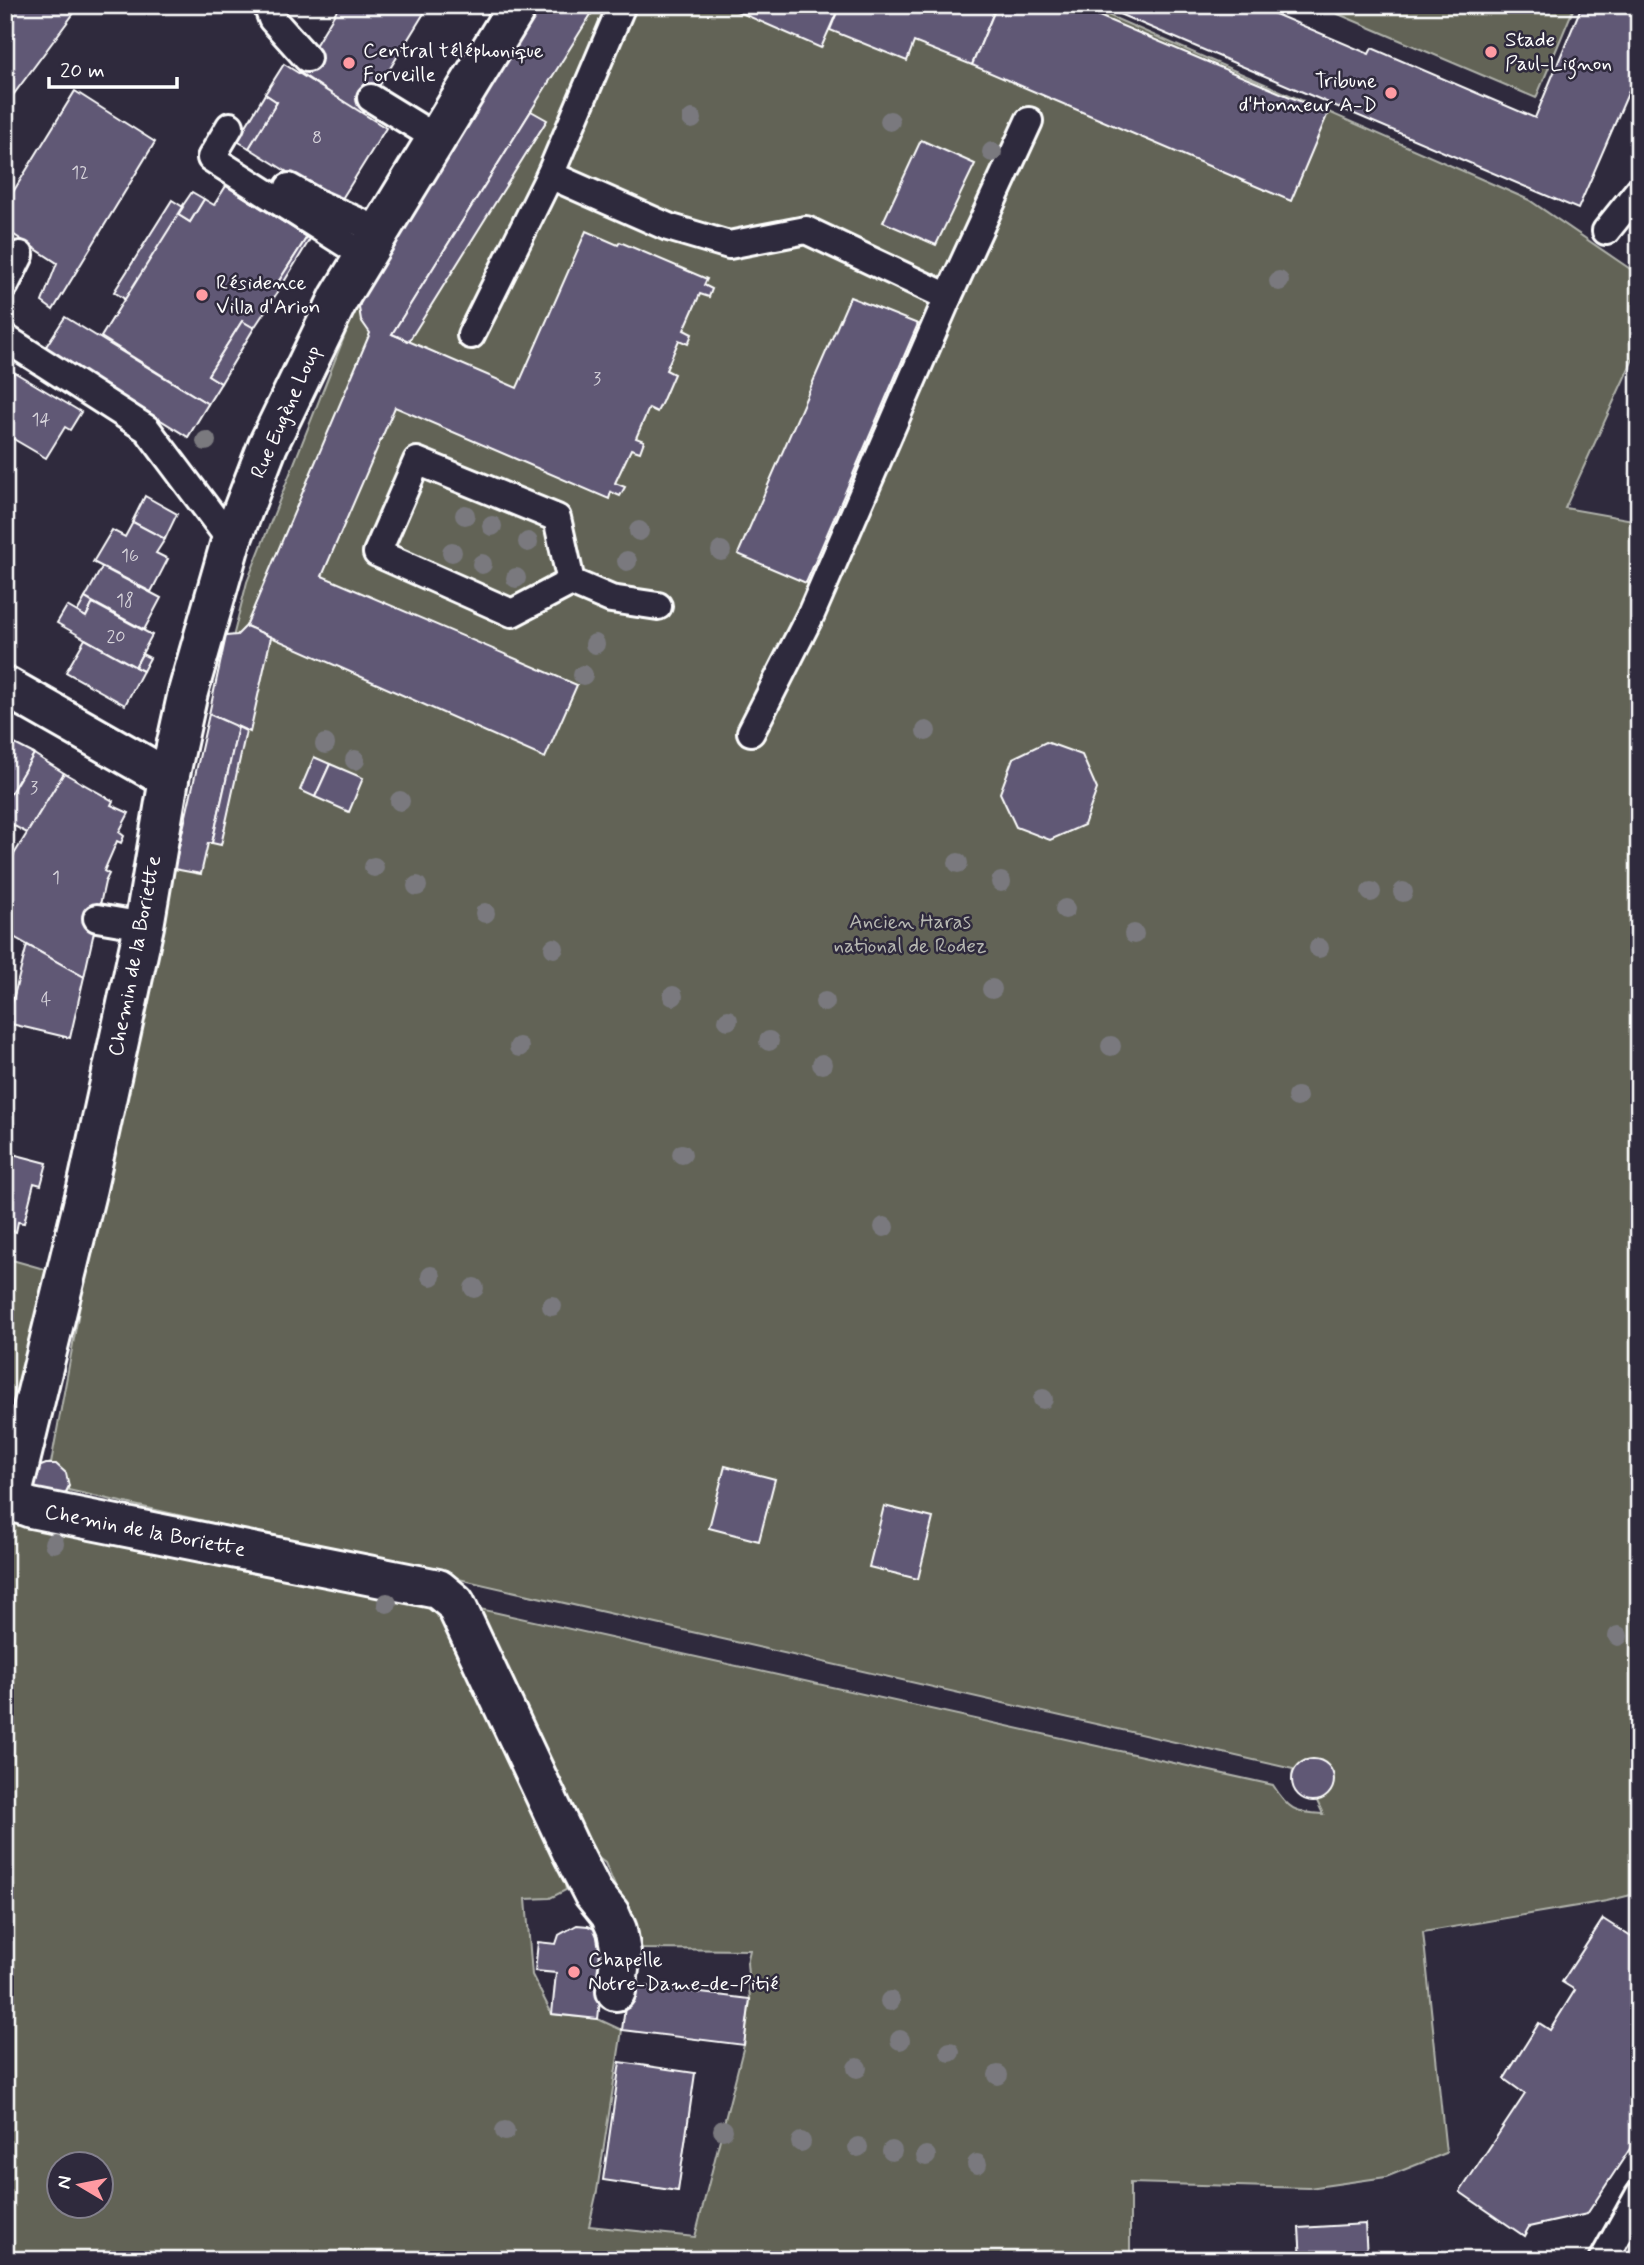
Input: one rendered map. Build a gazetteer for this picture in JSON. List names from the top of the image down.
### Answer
{
  "streets": {
    "street": ["Rue Eugène Loup", "Chemin de la Boriette"]
  },
  "crossings": [
    ["Rue Eugène Loup", "Chemin de la Boriette"]
  ],
  "parks": ["Ancien Haras national de Rodez"],
  "places": [
    "Stade Paul-Lignon",
    "Central téléphonique Forveille",
    "Tribune d'Honneur A-D",
    "Résidence Villa d'Arion",
    "Chapelle Notre-Dame-de-Pitié"
  ],
  "house_numbers": [
    "8",
    "12",
    "3",
    "14",
    "16",
    "18",
    "20",
    "3",
    "1",
    "4"
  ],
  "scale_bar": "20 m",
  "north": "left"
}
